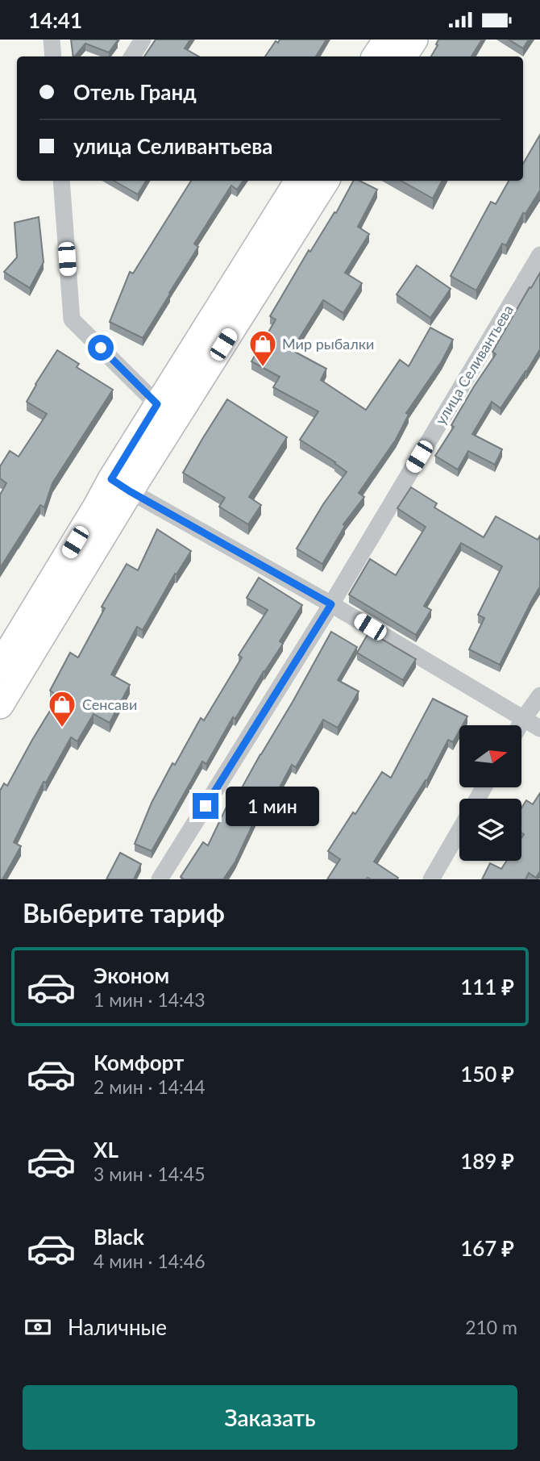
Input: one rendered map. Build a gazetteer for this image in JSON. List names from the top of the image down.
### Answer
{
  "streets": {
    "street": ["улица Селивантьева"]
  },
  "places": {
    "shop": ["Мир рыбалки", "Сенсави"]
  },
  "north": "right",
  "page": {
    "status": "14:41",
    "banner": ["Отель Гранд", "улица Селивантьева"],
    "bubble": "1 мин",
    "heading": "Выберите тариф",
    "list": [
      {
        "name": "Эконом",
        "note": "1 мин · 14:43",
        "value": "111 ₽"
      },
      {
        "name": "Комфорт",
        "note": "2 мин · 14:44",
        "value": "150 ₽"
      },
      {
        "name": "XL",
        "note": "3 мин · 14:45",
        "value": "189 ₽"
      },
      {
        "name": "Black",
        "note": "4 мин · 14:46",
        "value": "167 ₽"
      }
    ],
    "pay": ["Наличные", "210 m"],
    "buttons": "Заказать"
  }
}
